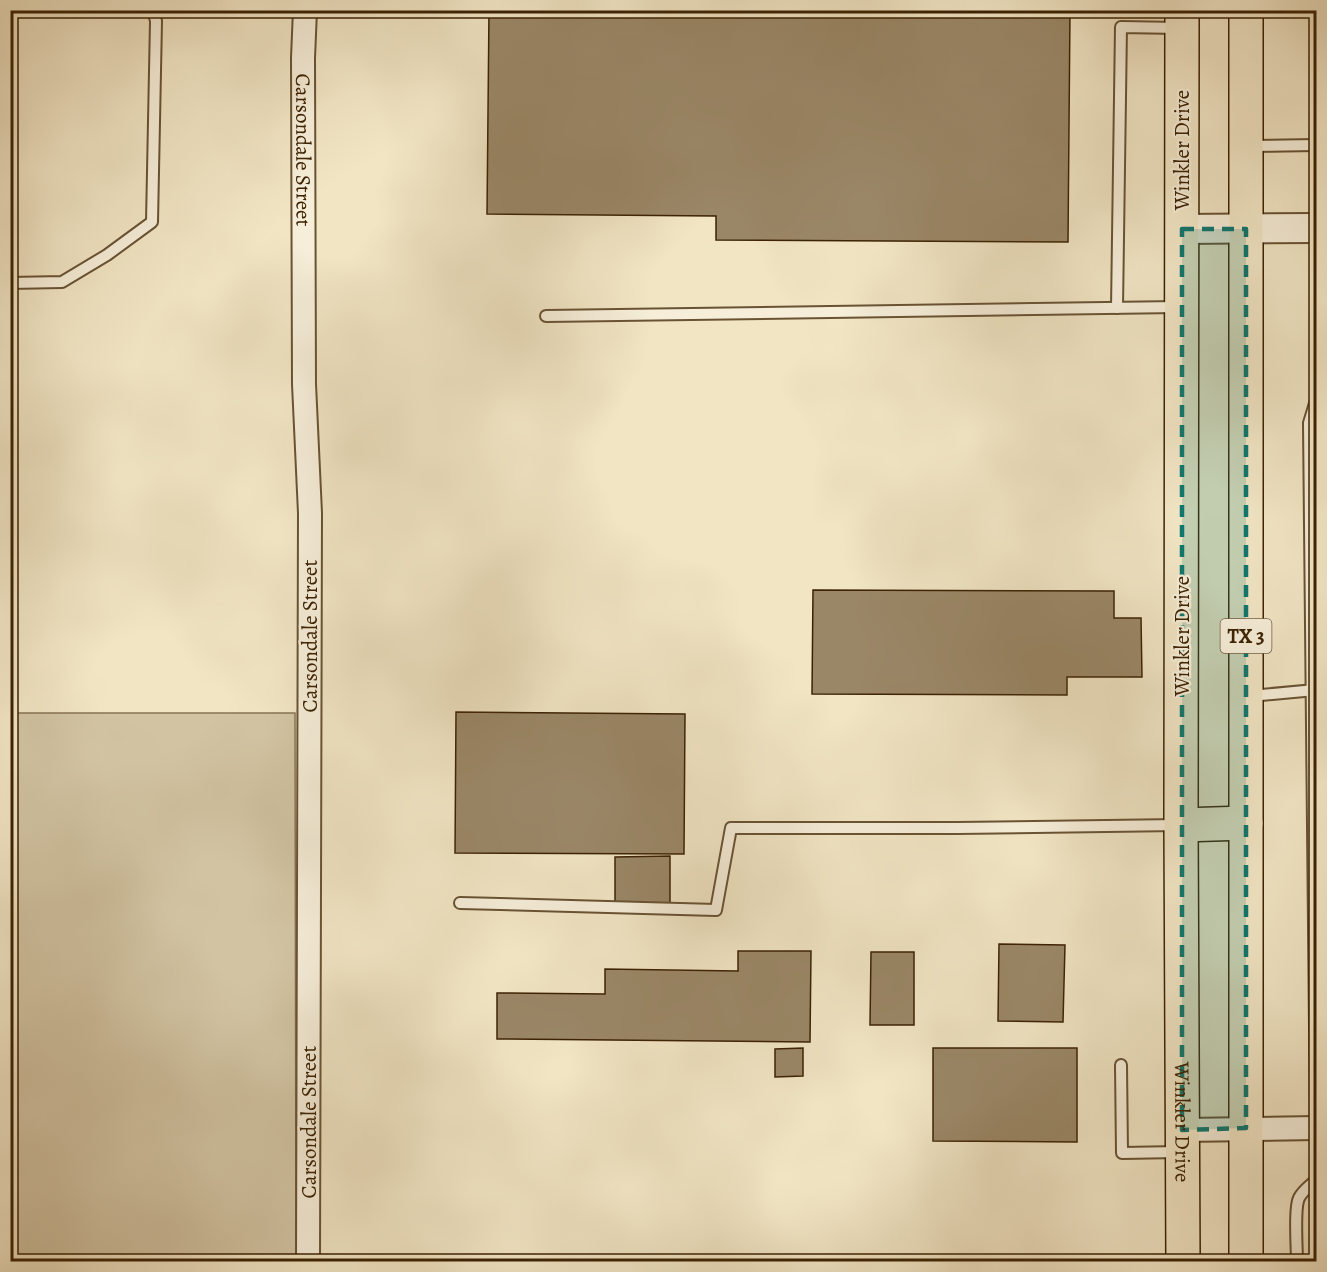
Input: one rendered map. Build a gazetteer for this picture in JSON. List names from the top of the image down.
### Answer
{
  "streets": {
    "main road": ["Winkler Drive", "TX 3"],
    "street": ["Carsondale Street"]
  }
}
